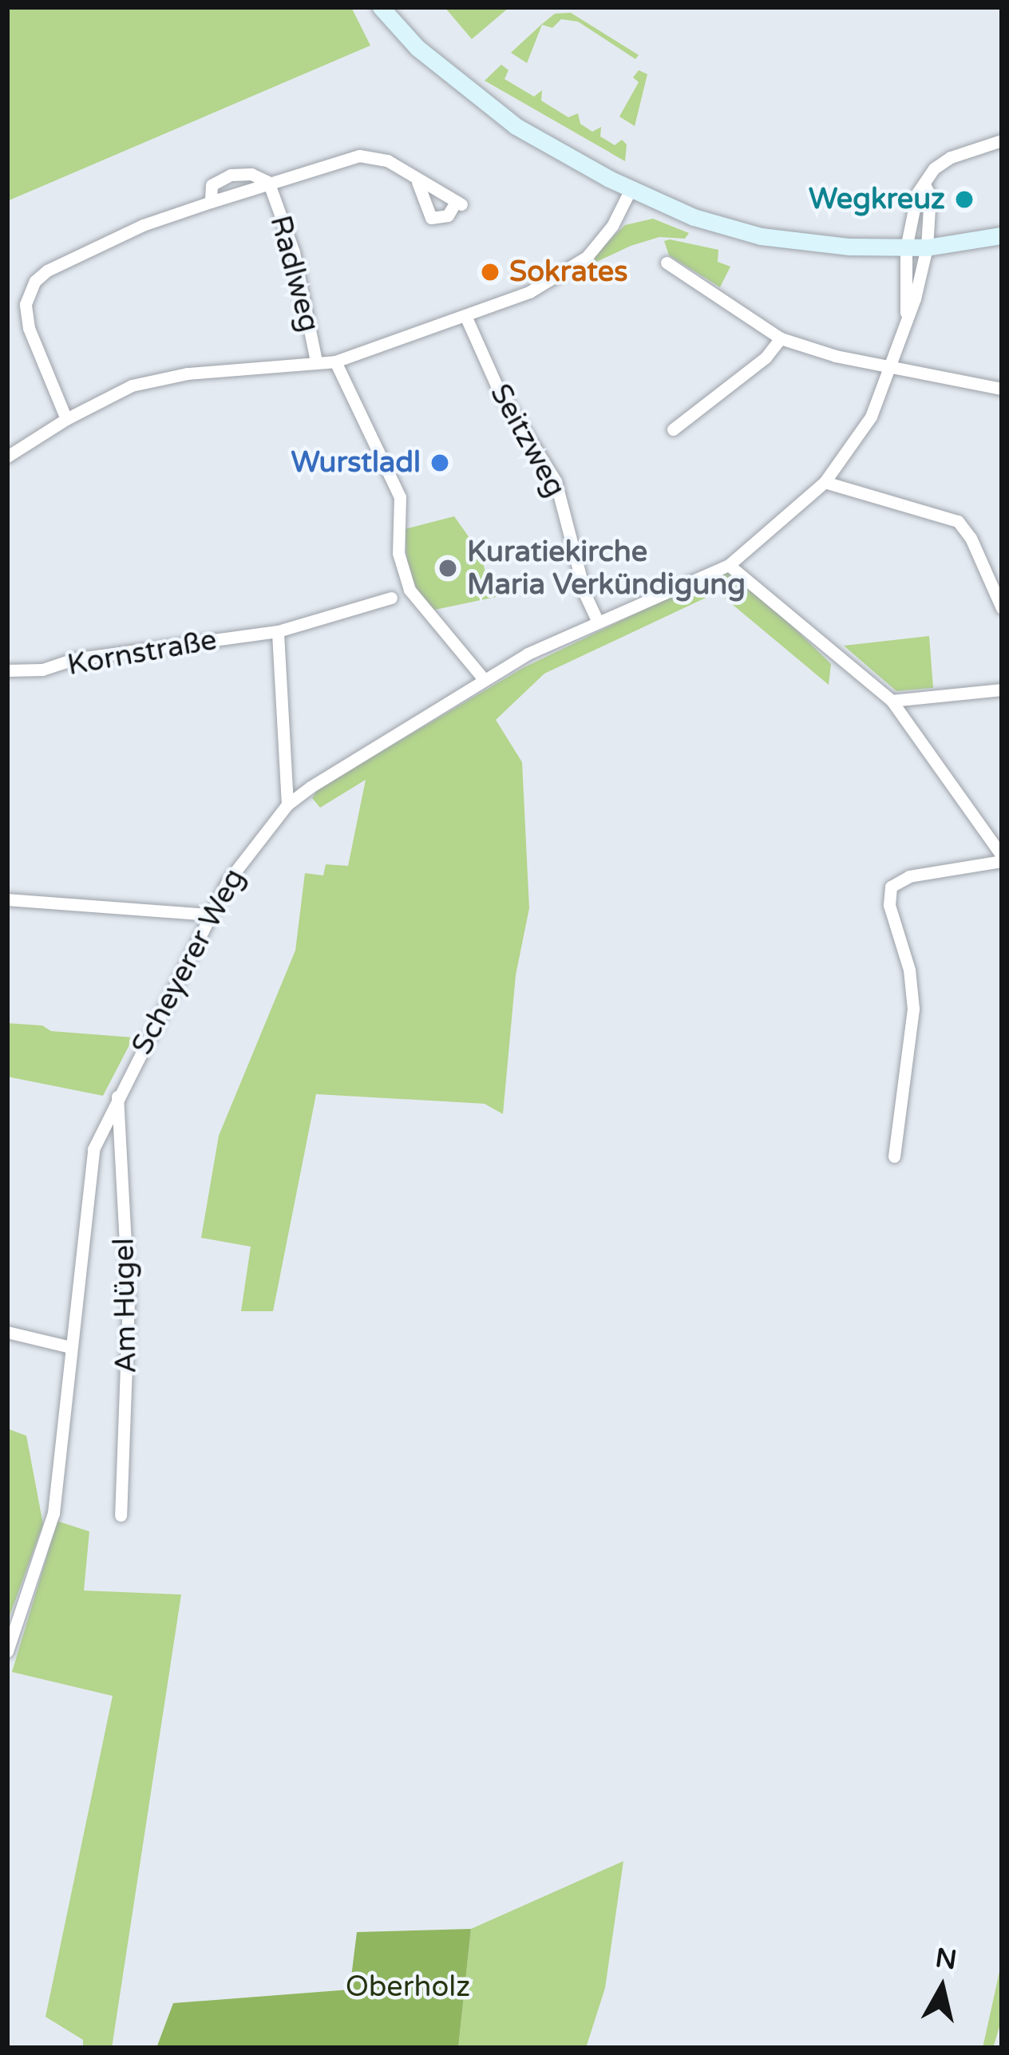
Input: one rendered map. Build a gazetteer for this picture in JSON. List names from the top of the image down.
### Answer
{
  "streets": {
    "street": [
      "Radlweg",
      "Seitzweg",
      "Kornstraße",
      "Scheyerer Weg",
      "Am Hügel"
    ]
  },
  "crossings": [
    ["Seitzweg", "Scheyerer Weg"],
    ["Scheyerer Weg", "Am Hügel"]
  ],
  "parks": ["Oberholz"],
  "places": [
    "Wegkreuz",
    "Sokrates",
    "Wurstladl",
    "Kuratiekirche Maria Verkündigung"
  ],
  "north": "top"
}
